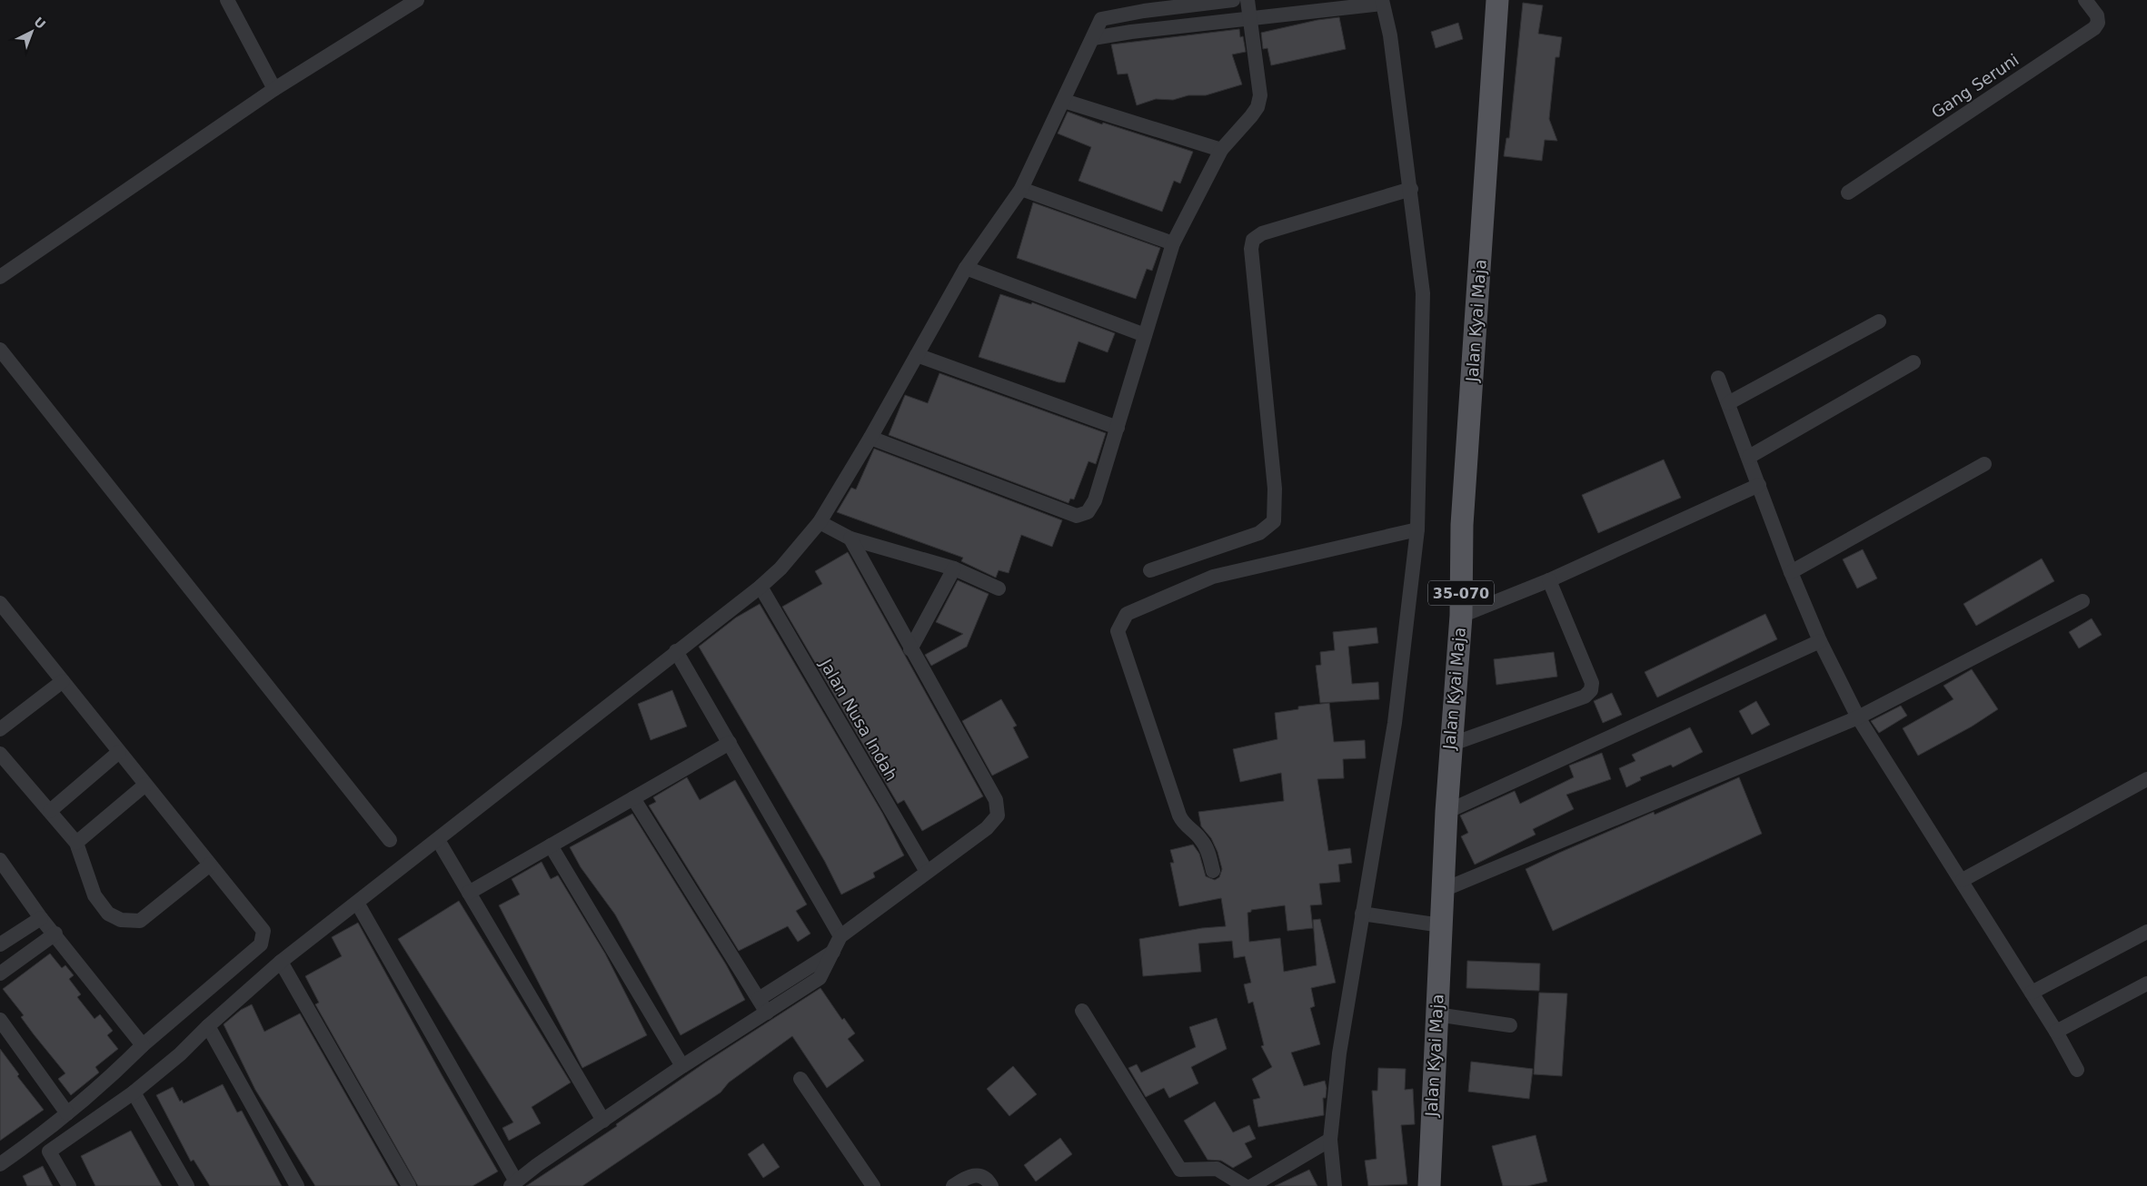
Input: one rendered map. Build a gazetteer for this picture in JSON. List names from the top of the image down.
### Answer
{
  "streets": {
    "main road": ["Jalan Kyai Maja", "35-070"],
    "street": ["Gang Seruni", "Jalan Nusa Indah"]
  },
  "north": "top right"
}
